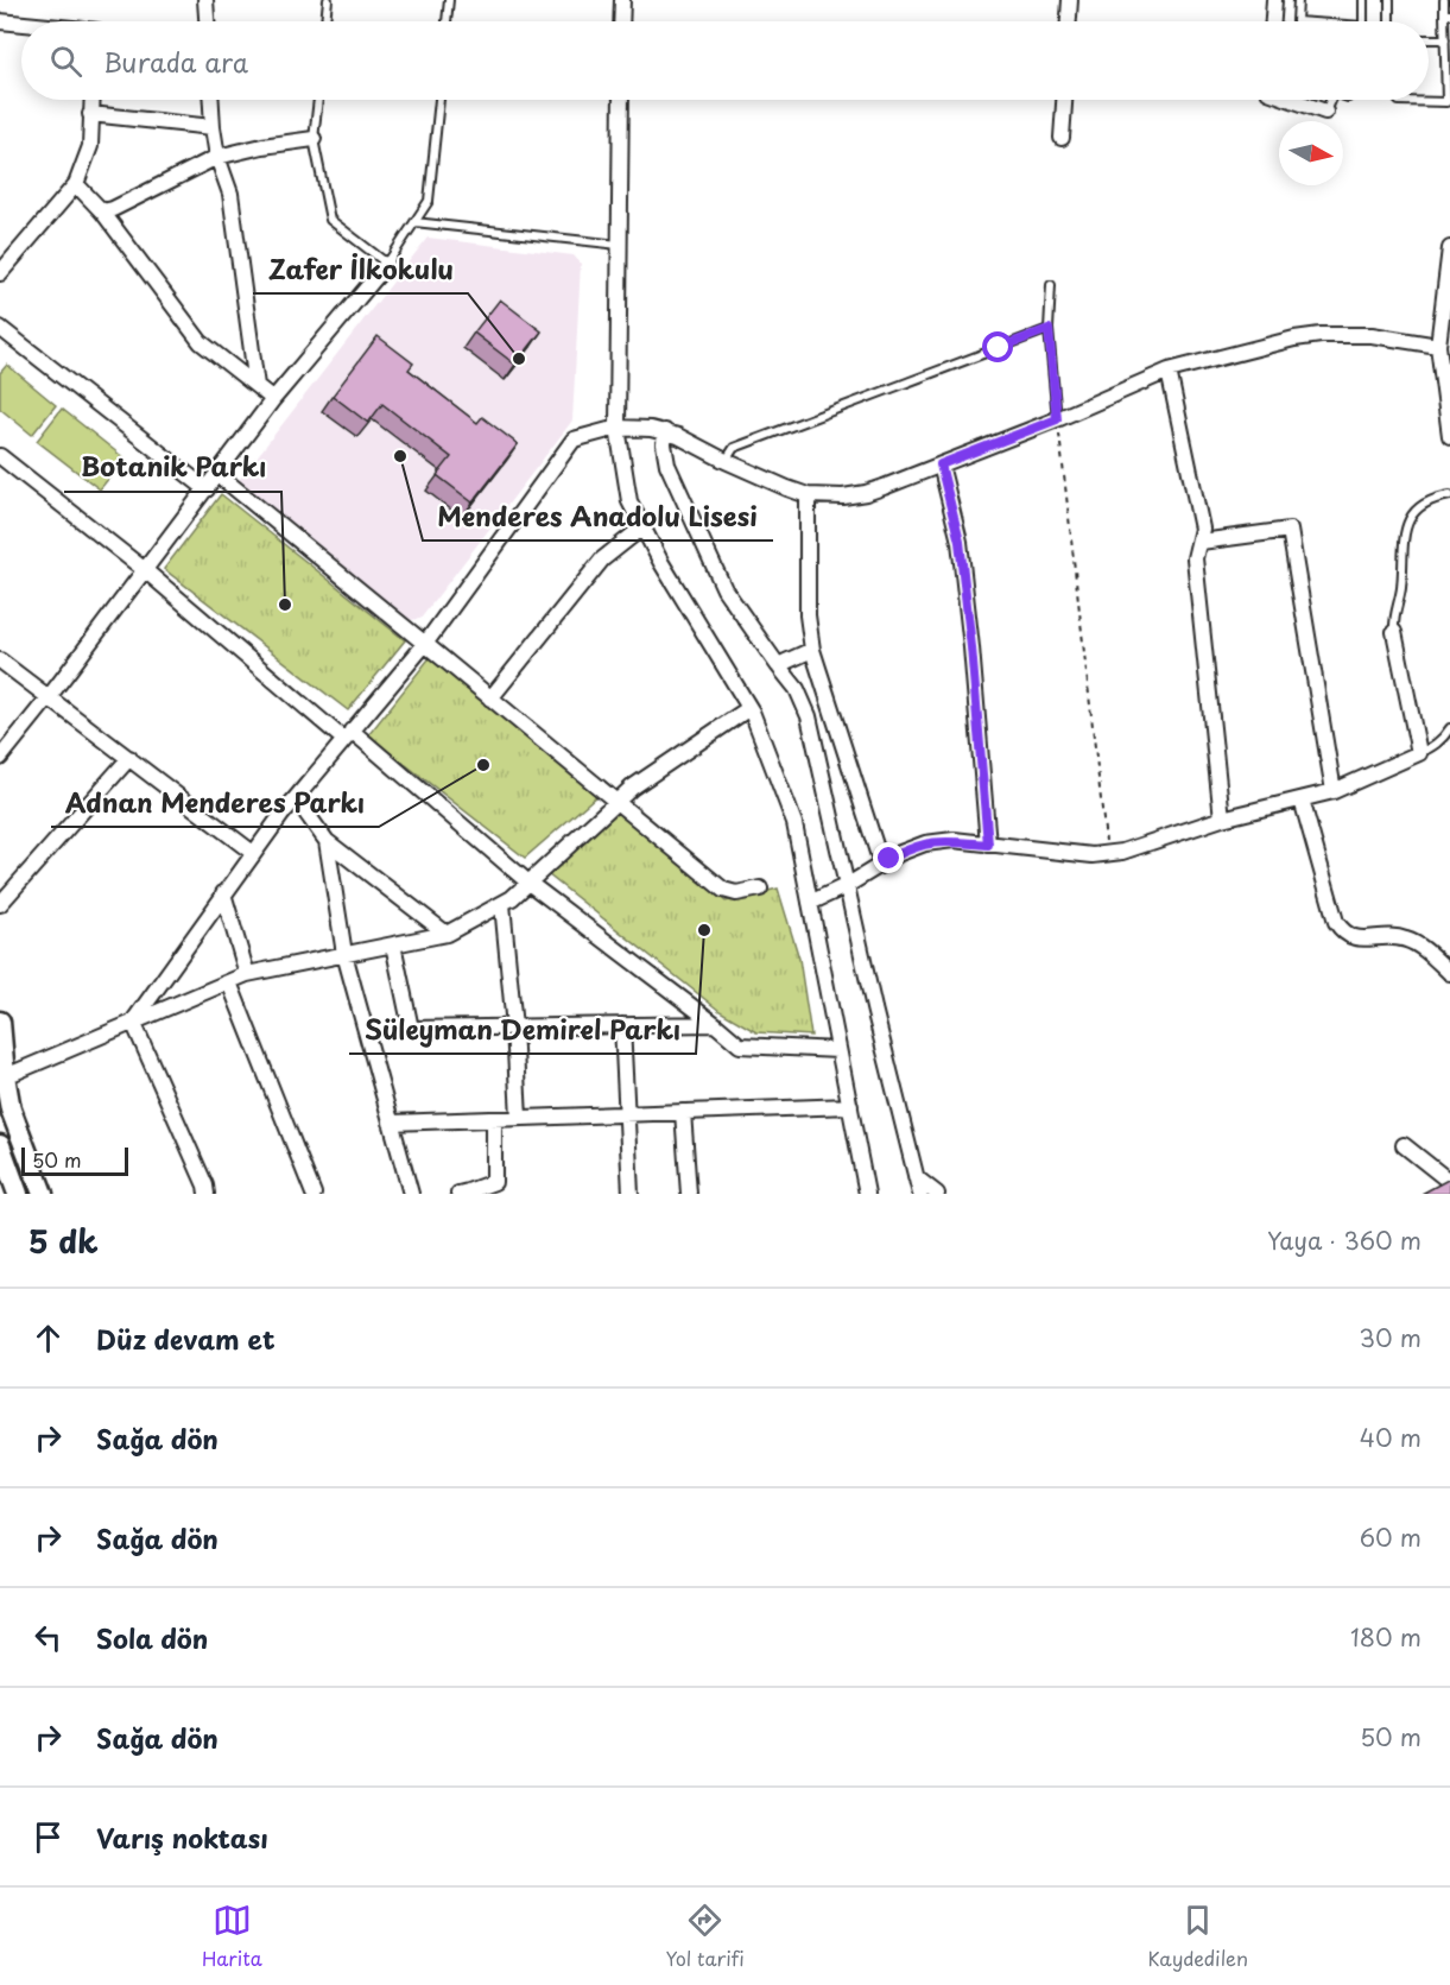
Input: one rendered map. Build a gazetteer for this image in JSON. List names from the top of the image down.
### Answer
{
  "places": [
    "Zafer İlkokulu",
    "Menderes Anadolu Lisesi",
    "Botanik Parkı",
    "Adnan Menderes Parkı",
    "Süleyman Demirel Parkı"
  ],
  "scale_bar": "50 m",
  "north": "right",
  "page": {
    "search": "Burada ara",
    "scale": "50 m",
    "heading": ["5 dk", "Yaya · 360 m"],
    "list": [
      ["Düz devam et", "30 m"],
      ["Sağa dön", "40 m"],
      ["Sağa dön", "60 m"],
      ["Sola dön", "180 m"],
      ["Sağa dön", "50 m"],
      "Varış noktası"
    ],
    "nav": ["Harita", "Yol tarifi", "Kaydedilen"]
  }
}
